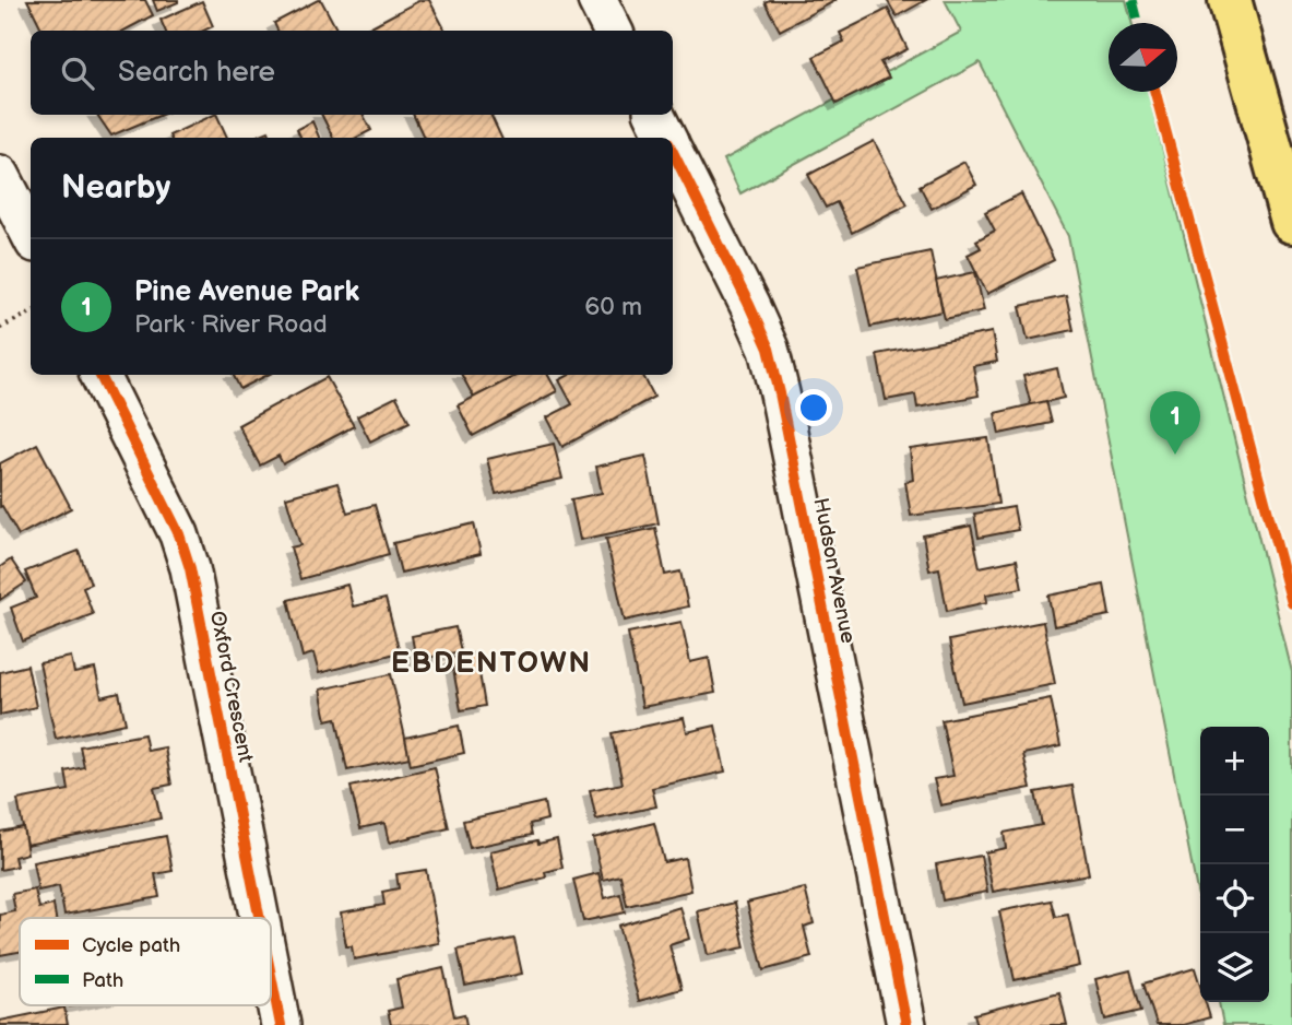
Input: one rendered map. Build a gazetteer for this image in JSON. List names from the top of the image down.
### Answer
{
  "streets": {
    "street": ["Hudson Avenue", "Oxford Crescent"]
  },
  "districts": ["EBDENTOWN"],
  "legend": ["Cycle path", "Path"],
  "north": "right",
  "page": {
    "search": "Search here",
    "heading": "Nearby",
    "list": [
      {
        "mark": "1",
        "name": "Pine Avenue Park",
        "note": "Park · River Road",
        "value": "60 m"
      }
    ],
    "pins": "1",
    "map_buttons": ["+", "−"]
  }
}
